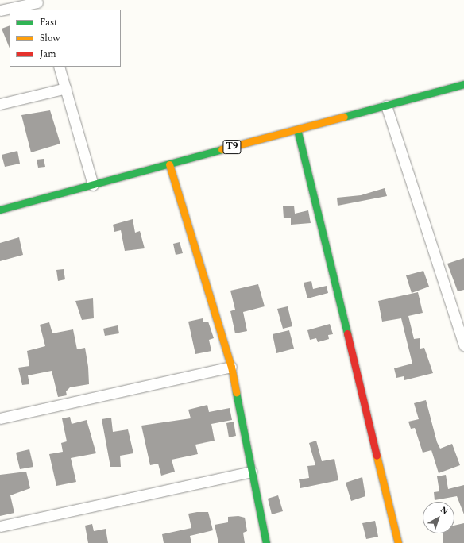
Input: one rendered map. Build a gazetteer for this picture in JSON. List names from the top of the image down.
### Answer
{
  "streets": {
    "main road": ["T9"]
  },
  "legend": ["Fast", "Slow", "Jam"],
  "north": "top right"
}
